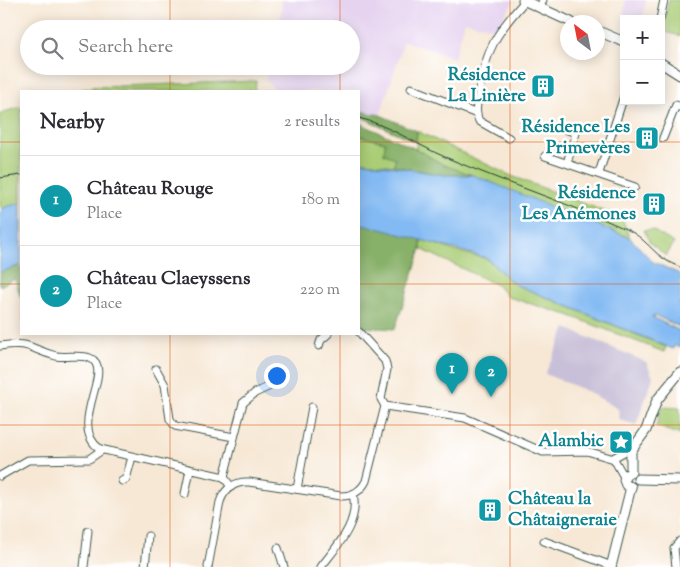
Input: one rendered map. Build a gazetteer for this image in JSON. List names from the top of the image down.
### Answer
{
  "places": {
    "building": [
      "Résidence La Linière",
      "Résidence Les Primevères",
      "Résidence Les Anémones",
      "Château la Châtaigneraie"
    ],
    "place": ["Alambic"]
  },
  "north": "top left",
  "page": {
    "map_buttons": ["+", "−"],
    "search": "Search here",
    "heading": ["Nearby", "2 results"],
    "list": [
      {
        "mark": "1",
        "name": "Château Rouge",
        "note": "Place",
        "value": "180 m"
      },
      {
        "mark": "2",
        "name": "Château Claeyssens",
        "note": "Place",
        "value": "220 m"
      }
    ],
    "pins": ["1", "2"]
  }
}
